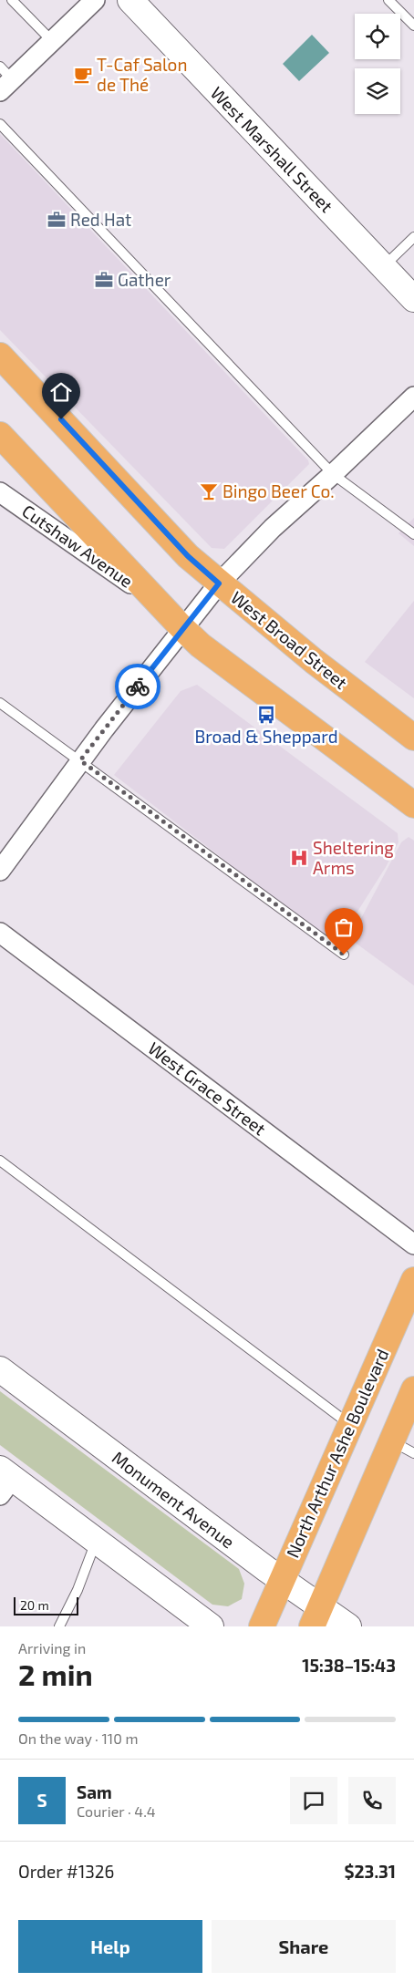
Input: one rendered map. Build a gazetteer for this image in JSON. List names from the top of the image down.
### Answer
{
  "streets": {
    "main road": ["West Broad Street", "North Arthur Ashe Boulevard"],
    "street": [
      "West Marshall Street",
      "Cutshaw Avenue",
      "West Grace Street",
      "Monument Avenue"
    ]
  },
  "crossings": [
    ["North Arthur Ashe Boulevard", "Monument Avenue"]
  ],
  "places": {
    "cafe": ["T-Caf Salon de Thé"],
    "office": ["Red Hat", "Gather"],
    "bar": ["Bingo Beer Co."],
    "bus stop": ["Broad & Sheppard"],
    "hospital": ["Sheltering Arms"]
  },
  "scale_bar": "20 m",
  "page": {
    "scale": "20 m",
    "heading": ["2 min", "Arriving in", "15:38–15:43"],
    "panel": [
      "Sam",
      "Courier · 4.4",
      "Order #1326",
      "$23.31"
    ],
    "bar": "On the way · 110 m",
    "round": "S",
    "buttons": ["Help", "Share"]
  }
}
